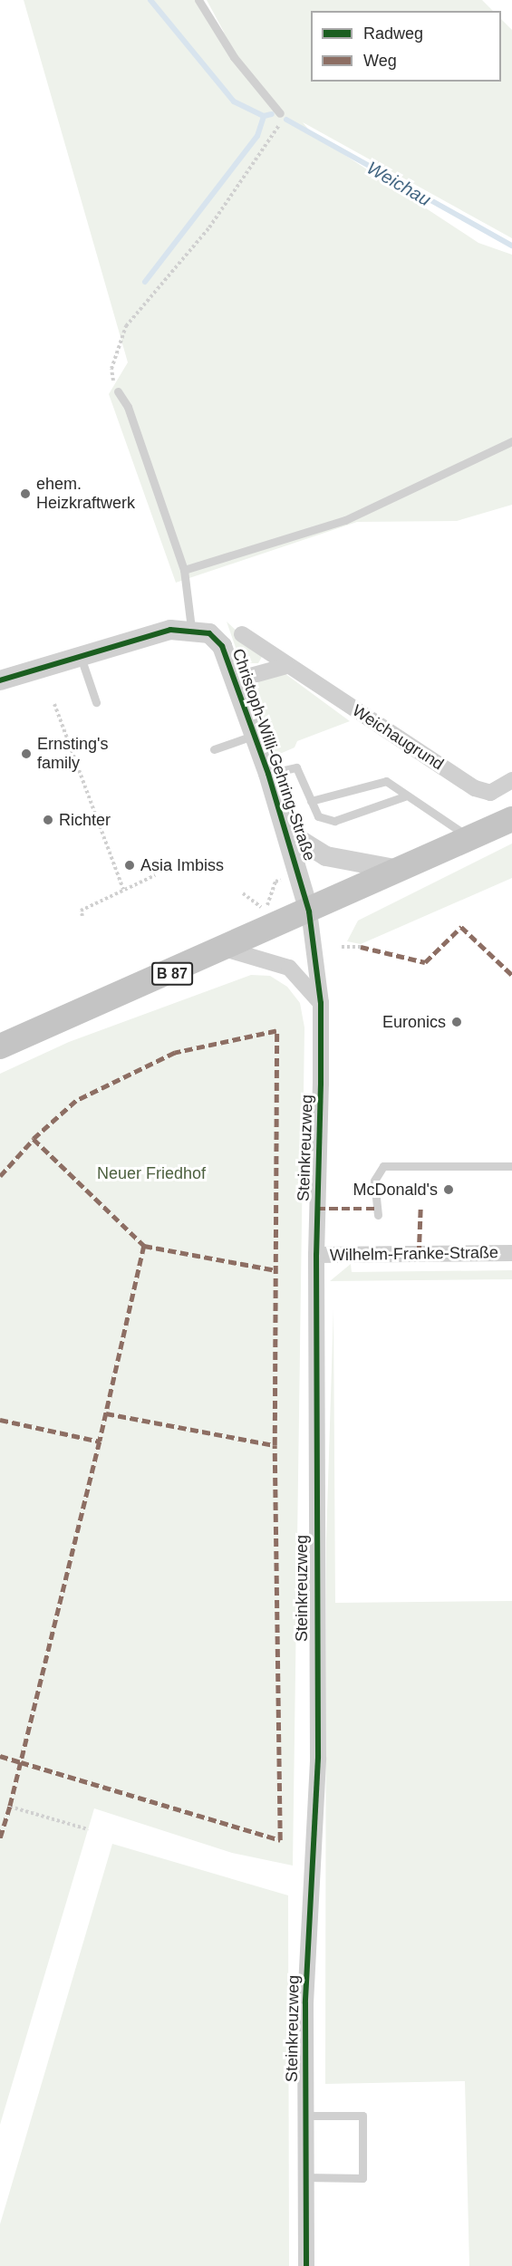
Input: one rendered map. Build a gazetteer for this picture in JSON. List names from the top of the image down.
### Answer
{
  "streets": {
    "main road": ["B 87"],
    "street": [
      "Weichaugrund",
      "Christoph-Willi-Gehring-Straße",
      "Steinkreuzweg",
      "Wilhelm-Franke-Straße"
    ]
  },
  "crossings": [
    ["Christoph-Willi-Gehring-Straße", "B 87"],
    ["Christoph-Willi-Gehring-Straße", "Steinkreuzweg"],
    ["B 87", "Steinkreuzweg"],
    ["Steinkreuzweg", "Wilhelm-Franke-Straße"]
  ],
  "water": ["Weichau"],
  "parks": ["Neuer Friedhof"],
  "places": [
    "ehem. Heizkraftwerk",
    "Ernsting's family",
    "Richter",
    "Asia Imbiss",
    "Euronics",
    "McDonald's"
  ],
  "legend": ["Radweg", "Weg"]
}
